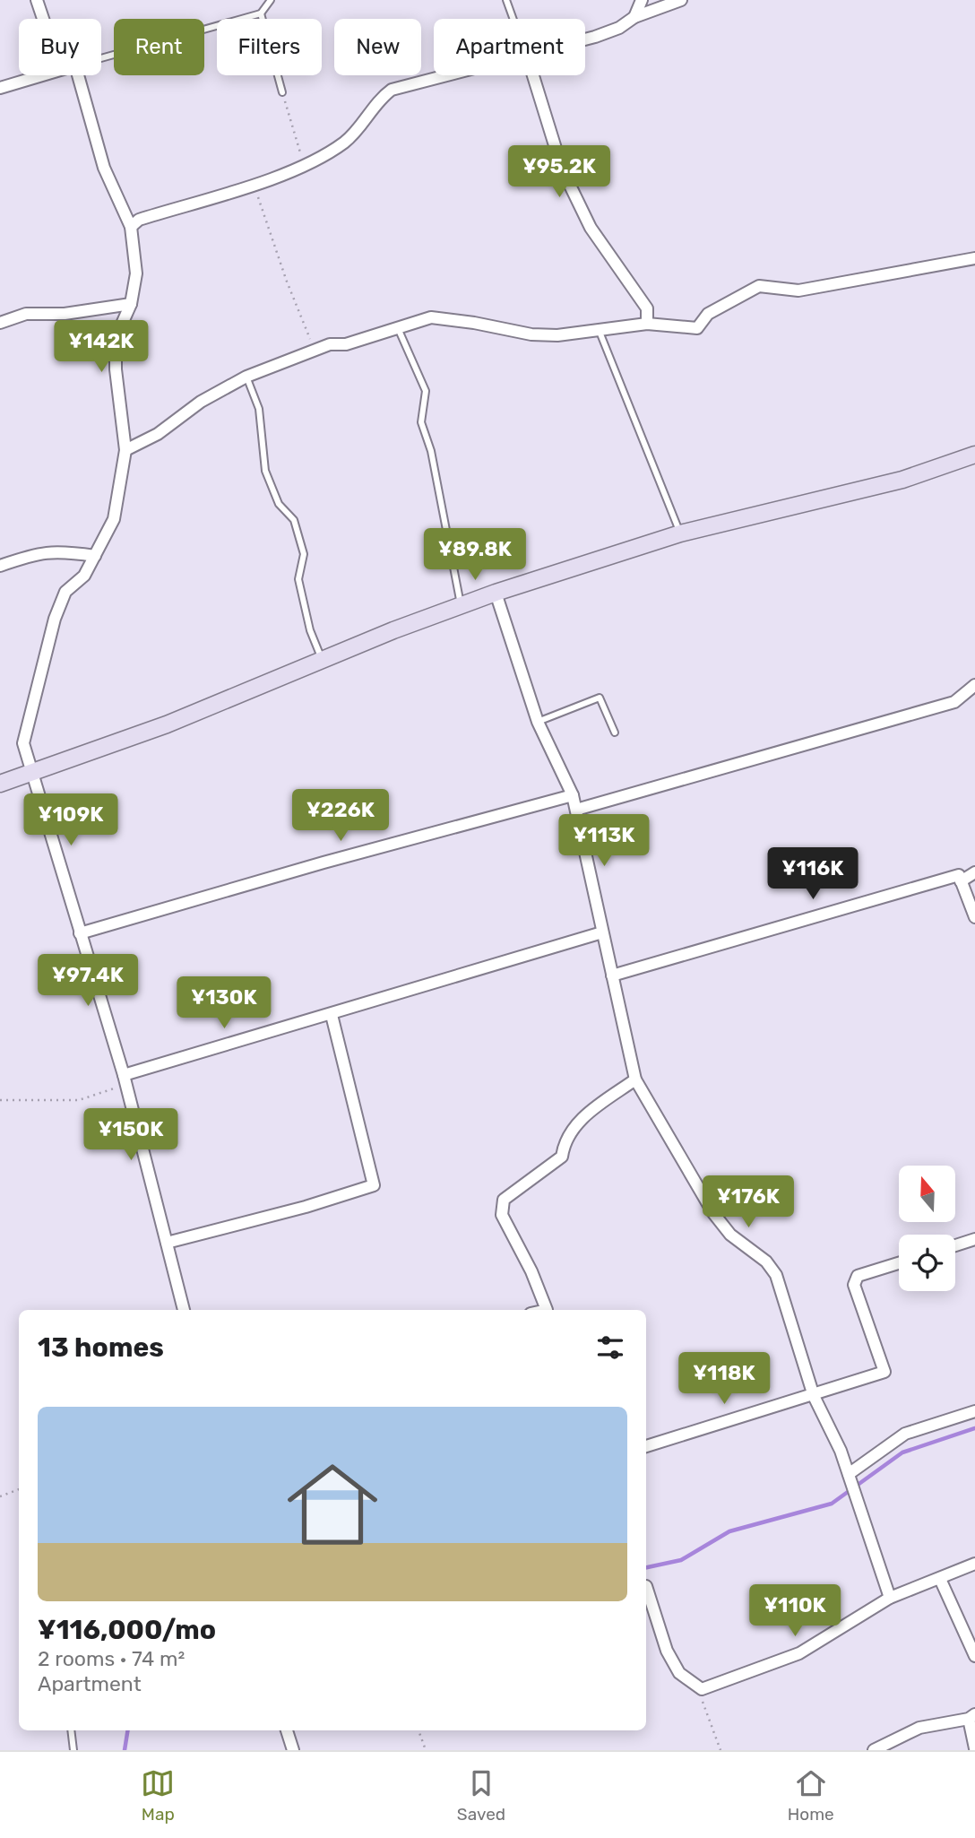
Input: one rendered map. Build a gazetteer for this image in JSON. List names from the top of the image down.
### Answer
{
  "north": "top",
  "page": {
    "chip": [
      "Buy",
      "Rent",
      "Filters",
      "New",
      "Apartment"
    ],
    "price": [
      "¥95.2K",
      "¥142K",
      "¥89.8K",
      "¥226K",
      "¥109K",
      "¥113K",
      "¥116K",
      "¥97.4K",
      "¥130K",
      "¥150K",
      "¥176K",
      "¥118K",
      "¥110K"
    ],
    "heading": "13 homes",
    "list": [
      {
        "name": "¥116,000/mo",
        "note": "2 rooms · 74 m² · Apartment"
      }
    ],
    "tabs": ["Map", "Saved", "Home"]
  }
}
